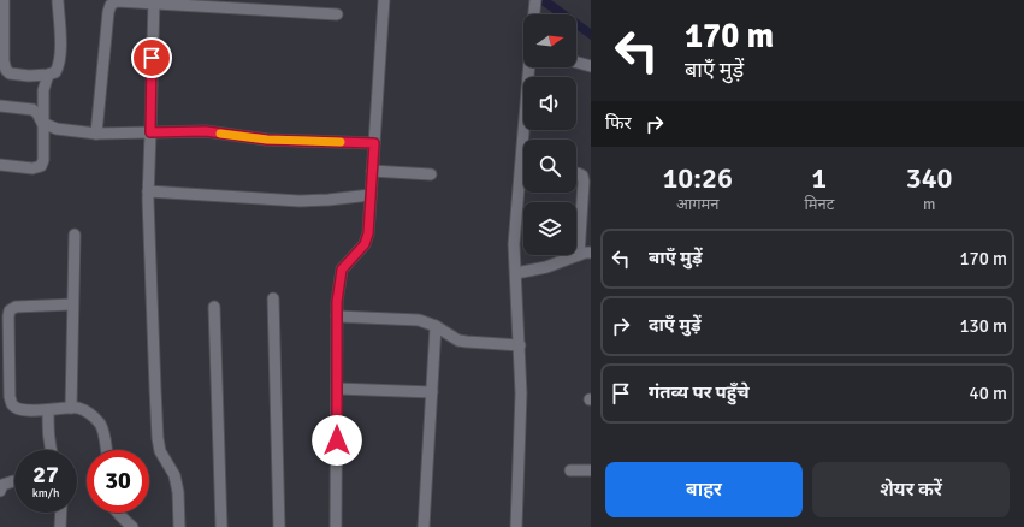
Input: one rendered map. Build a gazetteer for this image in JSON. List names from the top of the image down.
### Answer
{
  "north": "right",
  "page": {
    "turn": ["170 m", "बाएँ मुड़ें"],
    "then": "फिर",
    "eta": [
      "10:26",
      "आगमन",
      "1",
      "मिनट",
      "340",
      "m"
    ],
    "list": [
      {
        "name": "बाएँ मुड़ें",
        "value": "170 m"
      },
      {
        "name": "दाएँ मुड़ें",
        "value": "130 m"
      },
      {
        "name": "गंतव्य पर पहुँचे",
        "value": "40 m"
      }
    ],
    "speed": "27 km/h",
    "limit": "30",
    "buttons": ["बाहर", "शेयर करें"]
  }
}
